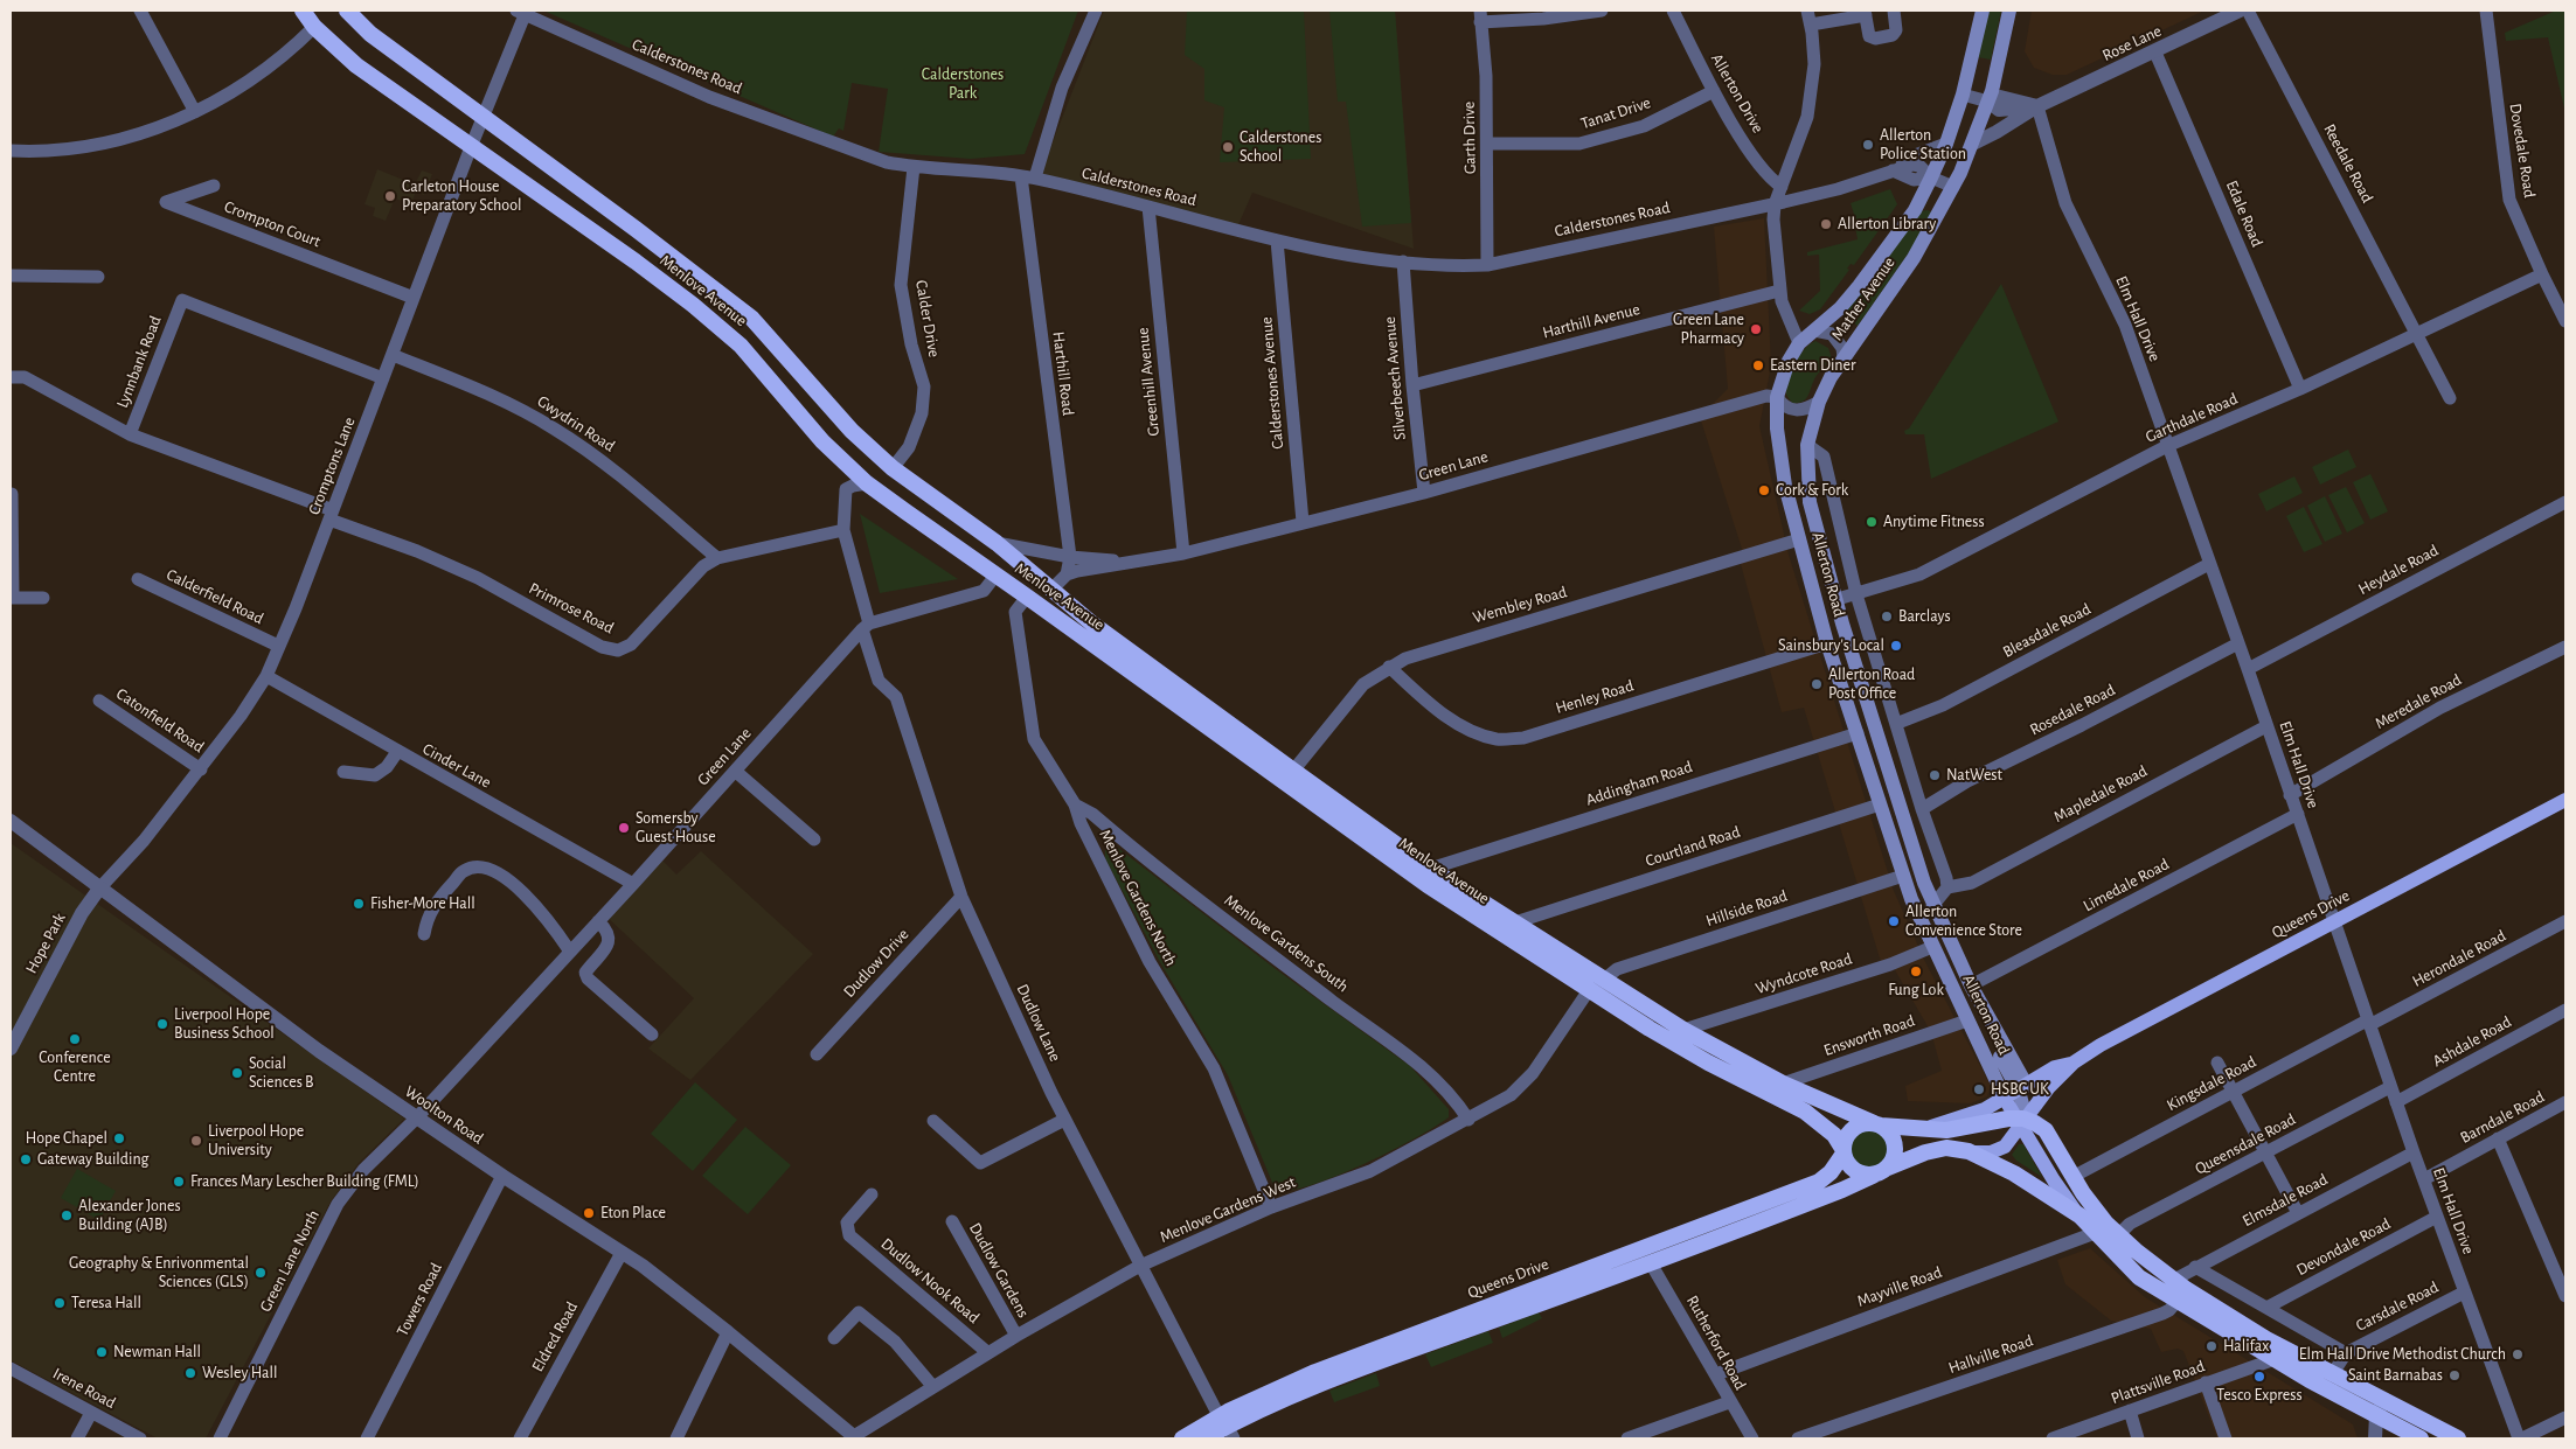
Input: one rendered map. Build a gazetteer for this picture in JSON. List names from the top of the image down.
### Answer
{
  "streets": {
    "highway": ["Menlove Avenue", "Allerton Road", "Queens Drive"],
    "main road": ["Mather Avenue"],
    "street": [
      "Rose Lane",
      "Calderstones Road",
      "Allerton Drive",
      "Tanat Drive",
      "Garth Drive",
      "Dovedale Road",
      "Reedale Road",
      "Edale Road",
      "Crompton Court",
      "Calder Drive",
      "Elm Hall Drive",
      "Harthill Avenue",
      "Lynnbank Road",
      "Harthill Road",
      "Silverbeech Avenue",
      "Greenhill Avenue",
      "Calderstones Avenue",
      "Garthdale Road",
      "Gwydrin Road",
      "Cromptons Lane",
      "Green Lane",
      "Heydale Road",
      "Calderfield Road",
      "Wembley Road",
      "Primrose Road",
      "Bleasdale Road",
      "Henley Road",
      "Meredale Road",
      "Rosedale Road",
      "Catonfield Road",
      "Cinder Lane",
      "Addingham Road",
      "Mapledale Road",
      "Courtland Road",
      "Limedale Road",
      "Menlove Gardens North",
      "Hillside Road",
      "Hope Park",
      "Menlove Gardens South",
      "Herondale Road",
      "Dudlow Drive",
      "Wyndcote Road",
      "Dudlow Lane",
      "Ensworth Road",
      "Ashdale Road",
      "Kingsdale Road",
      "Woolton Road",
      "Barndale Road",
      "Queensdale Road",
      "Elmsdale Road",
      "Menlove Gardens West",
      "Devondale Road",
      "Green Lane North",
      "Dudlow Gardens",
      "Dudlow Nook Road",
      "Mayville Road",
      "Towers Road",
      "Carsdale Road",
      "Eldred Road",
      "Rutherford Road",
      "Hallville Road",
      "Plattsville Road",
      "Irene Road"
    ]
  },
  "crossings": [
    ["Rose Lane", "Edale Road"],
    ["Rose Lane", "Mather Avenue"],
    ["Rose Lane", "Elm Hall Drive"],
    ["Calderstones Road", "Garth Drive"],
    ["Calderstones Road", "Calder Drive"],
    ["Calderstones Road", "Harthill Road"],
    ["Calderstones Road", "Silverbeech Avenue"],
    ["Calderstones Road", "Greenhill Avenue"],
    ["Calderstones Road", "Calderstones Avenue"],
    ["Calderstones Road", "Cromptons Lane"],
    ["Allerton Drive", "Tanat Drive"],
    ["Tanat Drive", "Garth Drive"],
    ["Dovedale Road", "Garthdale Road"],
    ["Reedale Road", "Garthdale Road"],
    ["Edale Road", "Garthdale Road"],
    ["Crompton Court", "Cromptons Lane"],
    ["Menlove Avenue", "Calder Drive"],
    ["Menlove Avenue", "Cromptons Lane"],
    ["Menlove Avenue", "Green Lane"],
    ["Menlove Avenue", "Wembley Road"],
    ["Menlove Avenue", "Addingham Road"],
    ["Menlove Avenue", "Courtland Road"],
    ["Menlove Avenue", "Menlove Gardens North"],
    ["Menlove Avenue", "Hillside Road"],
    ["Menlove Avenue", "Queens Drive"],
    ["Menlove Avenue", "Wyndcote Road"],
    ["Menlove Avenue", "Dudlow Lane"],
    ["Menlove Avenue", "Ensworth Road"],
    ["Menlove Avenue", "Menlove Gardens West"],
    ["Mather Avenue", "Green Lane"],
    ["Mather Avenue", "Allerton Road"],
    ["Elm Hall Drive", "Garthdale Road"],
    ["Elm Hall Drive", "Heydale Road"],
    ["Elm Hall Drive", "Bleasdale Road"],
    ["Elm Hall Drive", "Meredale Road"],
    ["Elm Hall Drive", "Rosedale Road"],
    ["Elm Hall Drive", "Mapledale Road"],
    ["Elm Hall Drive", "Limedale Road"],
    ["Elm Hall Drive", "Queens Drive"],
    ["Elm Hall Drive", "Herondale Road"],
    ["Elm Hall Drive", "Ashdale Road"],
    ["Elm Hall Drive", "Kingsdale Road"],
    ["Elm Hall Drive", "Barndale Road"],
    ["Elm Hall Drive", "Queensdale Road"],
    ["Elm Hall Drive", "Elmsdale Road"],
    ["Elm Hall Drive", "Devondale Road"],
    ["Elm Hall Drive", "Carsdale Road"],
    ["Harthill Avenue", "Silverbeech Avenue"],
    ["Lynnbank Road", "Cromptons Lane"],
    ["Lynnbank Road", "Primrose Road"],
    ["Harthill Road", "Green Lane"],
    ["Silverbeech Avenue", "Green Lane"],
    ["Greenhill Avenue", "Green Lane"],
    ["Calderstones Avenue", "Green Lane"],
    ["Garthdale Road", "Allerton Road"],
    ["Gwydrin Road", "Cromptons Lane"],
    ["Gwydrin Road", "Primrose Road"],
    ["Cromptons Lane", "Calderfield Road"],
    ["Cromptons Lane", "Primrose Road"],
    ["Cromptons Lane", "Catonfield Road"],
    ["Cromptons Lane", "Cinder Lane"],
    ["Cromptons Lane", "Hope Park"],
    ["Cromptons Lane", "Woolton Road"],
    ["Green Lane", "Cinder Lane"],
    ["Green Lane", "Dudlow Lane"],
    ["Green Lane", "Woolton Road"],
    ["Green Lane", "Green Lane North"],
    ["Allerton Road", "Wembley Road"],
    ["Allerton Road", "Bleasdale Road"],
    ["Allerton Road", "Henley Road"],
    ["Allerton Road", "Rosedale Road"],
    ["Allerton Road", "Addingham Road"],
    ["Allerton Road", "Mapledale Road"],
    ["Allerton Road", "Courtland Road"],
    ["Allerton Road", "Limedale Road"],
    ["Allerton Road", "Hillside Road"],
    ["Allerton Road", "Queens Drive"],
    ["Allerton Road", "Wyndcote Road"],
    ["Allerton Road", "Ensworth Road"],
    ["Allerton Road", "Kingsdale Road"],
    ["Allerton Road", "Queensdale Road"],
    ["Allerton Road", "Elmsdale Road"],
    ["Allerton Road", "Mayville Road"],
    ["Allerton Road", "Hallville Road"],
    ["Allerton Road", "Plattsville Road"],
    ["Wembley Road", "Henley Road"],
    ["Primrose Road", "Dudlow Lane"],
    ["Menlove Gardens North", "Menlove Gardens South"],
    ["Menlove Gardens North", "Menlove Gardens West"],
    ["Queens Drive", "Dudlow Lane"],
    ["Queens Drive", "Rutherford Road"],
    ["Hope Park", "Woolton Road"],
    ["Menlove Gardens South", "Menlove Gardens West"],
    ["Herondale Road", "Kingsdale Road"],
    ["Dudlow Drive", "Dudlow Lane"],
    ["Dudlow Lane", "Menlove Gardens West"],
    ["Woolton Road", "Menlove Gardens West"],
    ["Woolton Road", "Green Lane North"],
    ["Woolton Road", "Towers Road"],
    ["Woolton Road", "Eldred Road"],
    ["Elmsdale Road", "Hallville Road"],
    ["Menlove Gardens West", "Dudlow Gardens"],
    ["Menlove Gardens West", "Dudlow Nook Road"],
    ["Mayville Road", "Rutherford Road"]
  ],
  "parks": ["Calderstones Park"],
  "places": [
    "Allerton Police Station",
    "Calderstones School",
    "Carleton House Preparatory School",
    "Allerton Library",
    "Green Lane Pharmacy",
    "Eastern Diner",
    "Cork & Fork",
    "Anytime Fitness",
    "Barclays",
    "Sainsbury's Local",
    "Allerton Road Post Office",
    "NatWest",
    "Somersby Guest House",
    "Fisher-More Hall",
    "Allerton Convenience Store",
    "Fung Lok",
    "Liverpool Hope Business School",
    "Conference Centre",
    "Social Sciences B",
    "HSBC UK",
    "Hope Chapel",
    "Liverpool Hope University",
    "Gateway Building",
    "Frances Mary Lescher Building (FML)",
    "Eton Place",
    "Alexander Jones Building (AJB)",
    "Geography & Enrivonmental Sciences (GLS)",
    "Teresa Hall",
    "Halifax",
    "Newman Hall",
    "Elm Hall Drive Methodist Church",
    "Wesley Hall",
    "Saint Barnabas",
    "Tesco Express"
  ]
}
